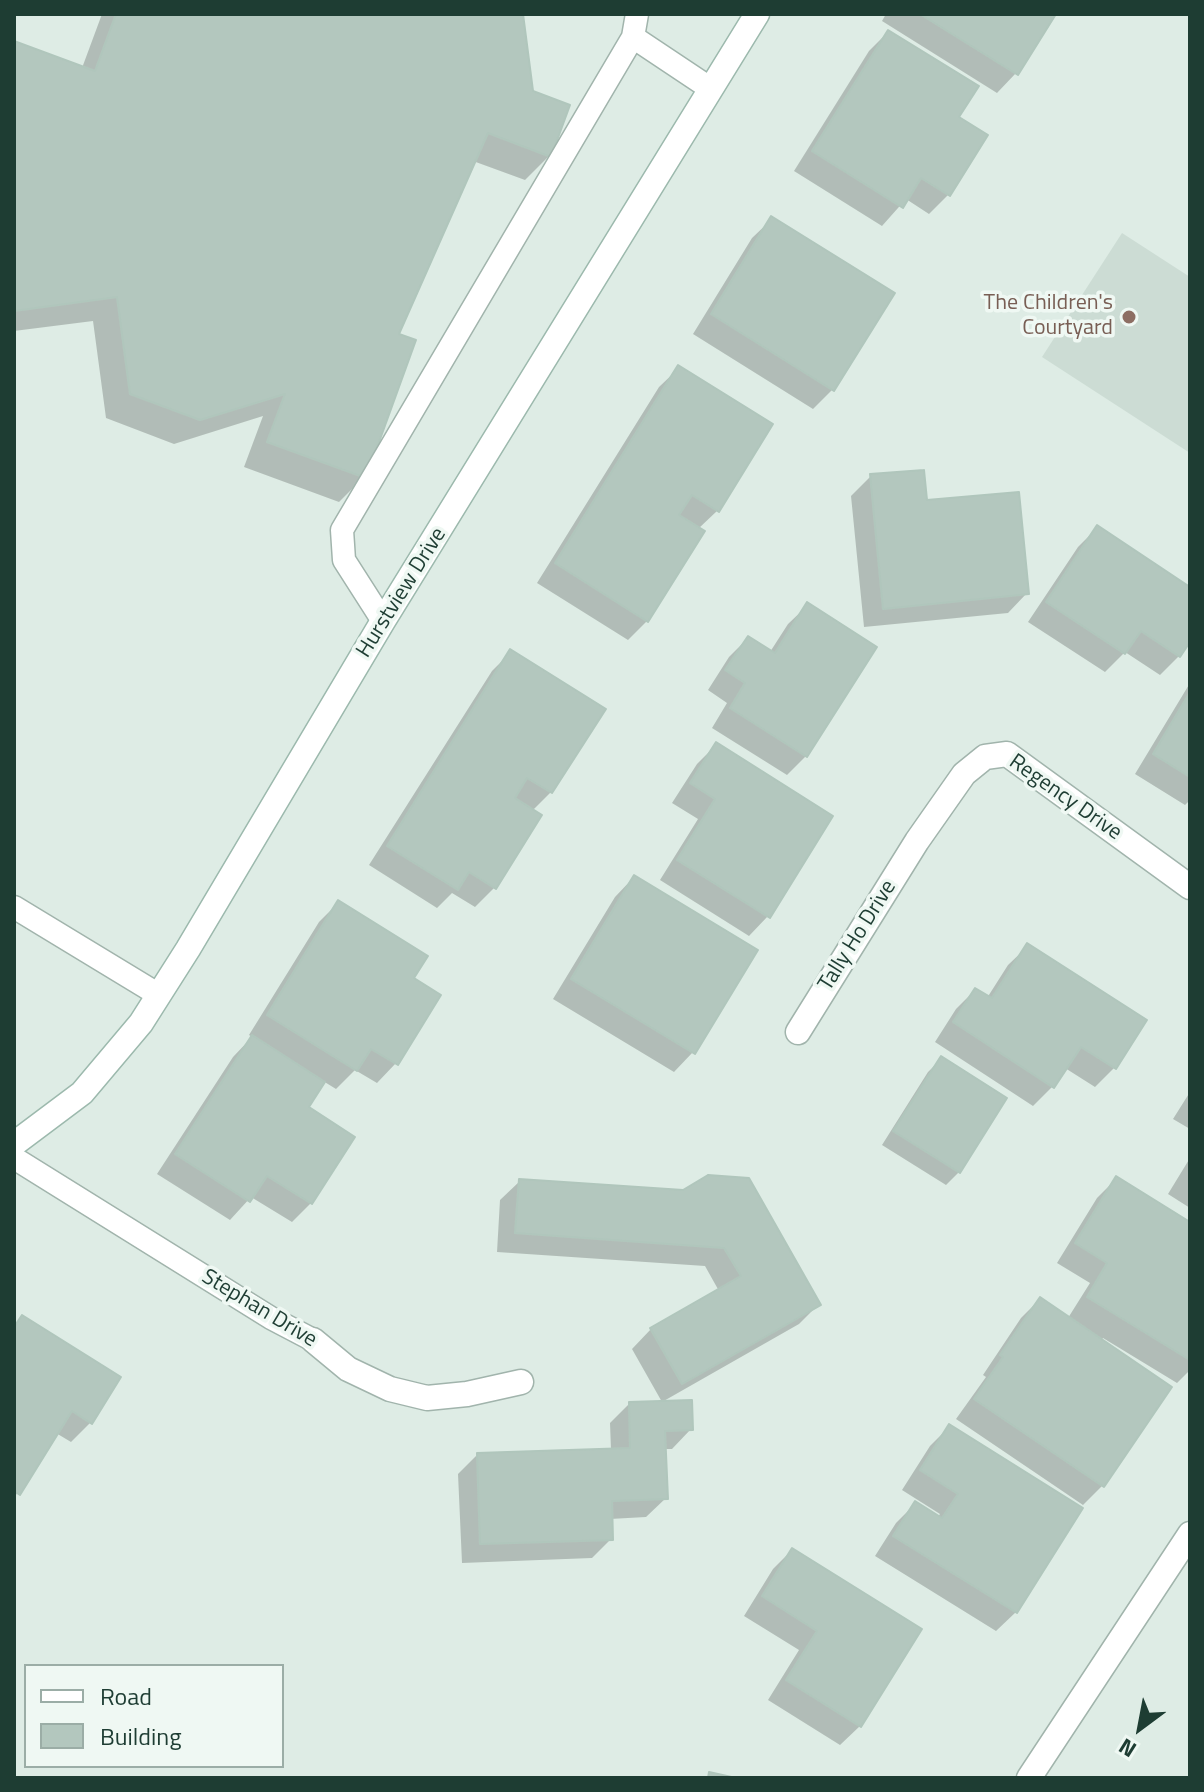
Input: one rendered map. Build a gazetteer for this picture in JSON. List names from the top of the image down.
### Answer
{
  "streets": {
    "street": [
      "Hurstview Drive",
      "Regency Drive",
      "Tally Ho Drive",
      "Stephan Drive"
    ]
  },
  "crossings": [
    ["Regency Drive", "Tally Ho Drive"]
  ],
  "places": ["The Children's Courtyard"],
  "legend": ["Road", "Building"],
  "north": "bottom left"
}
